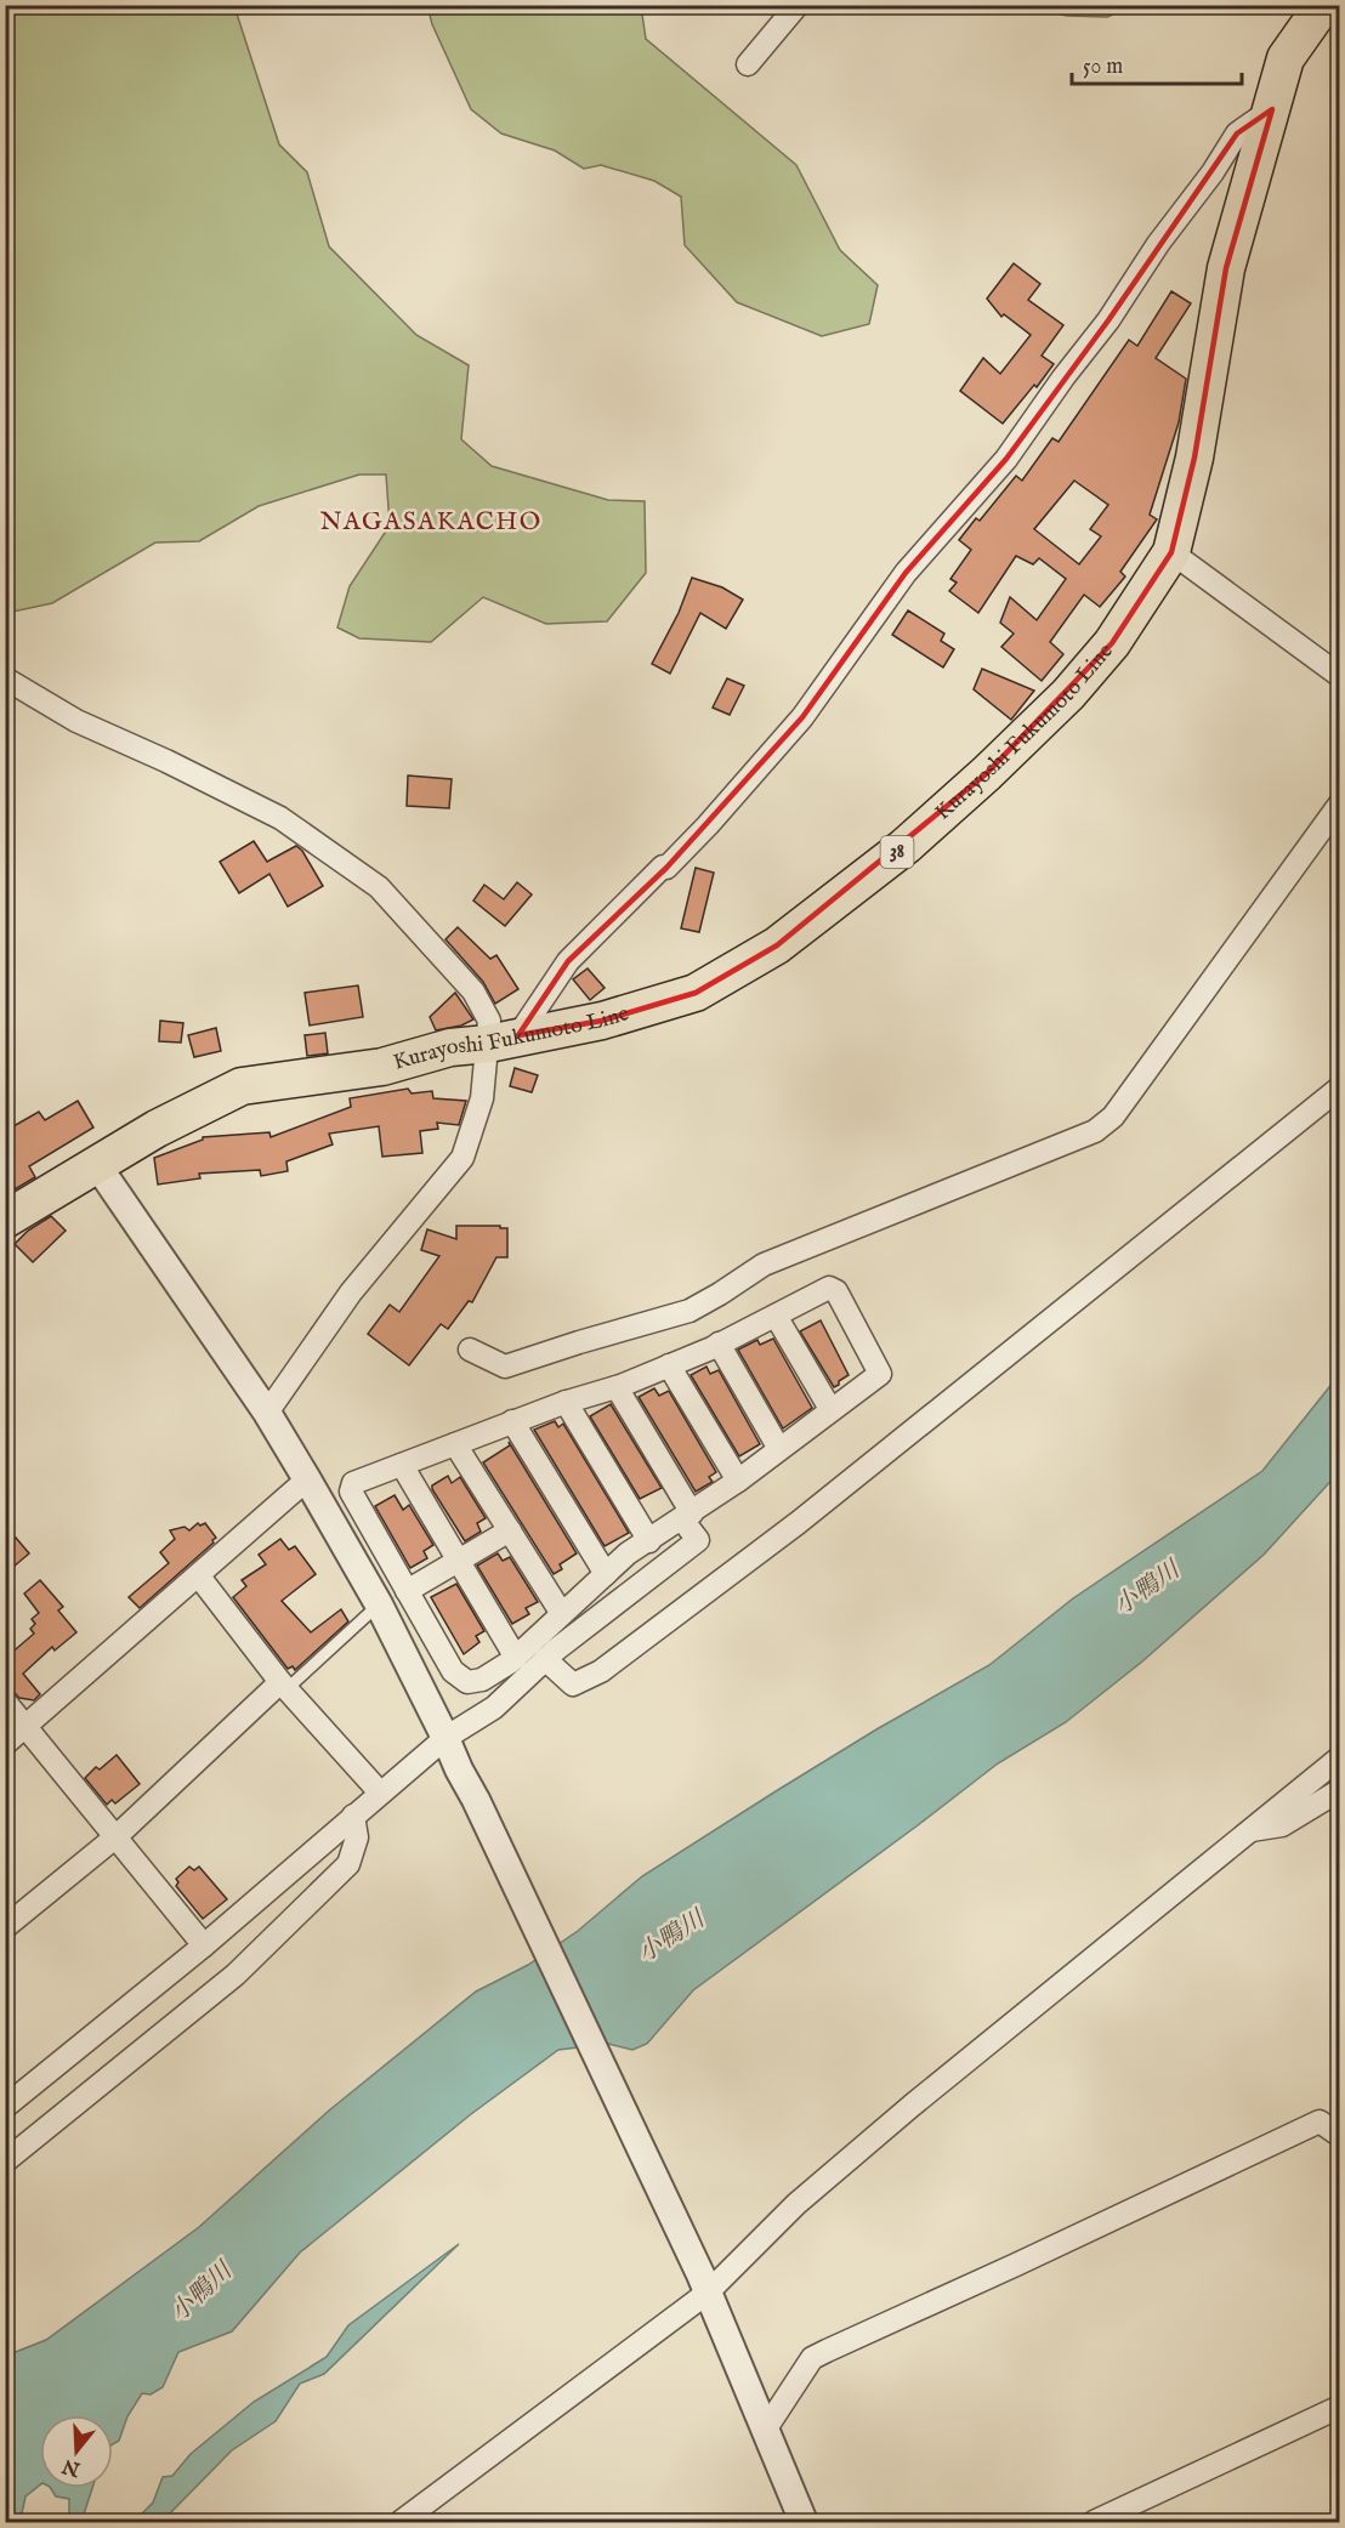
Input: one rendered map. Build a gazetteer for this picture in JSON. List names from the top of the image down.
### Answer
{
  "streets": {
    "main road": ["Kurayoshi Fukumoto Line", "38"]
  },
  "districts": ["NAGASAKACHO"],
  "water": ["小鴨川"],
  "scale_bar": "50 m",
  "north": "bottom"
}
